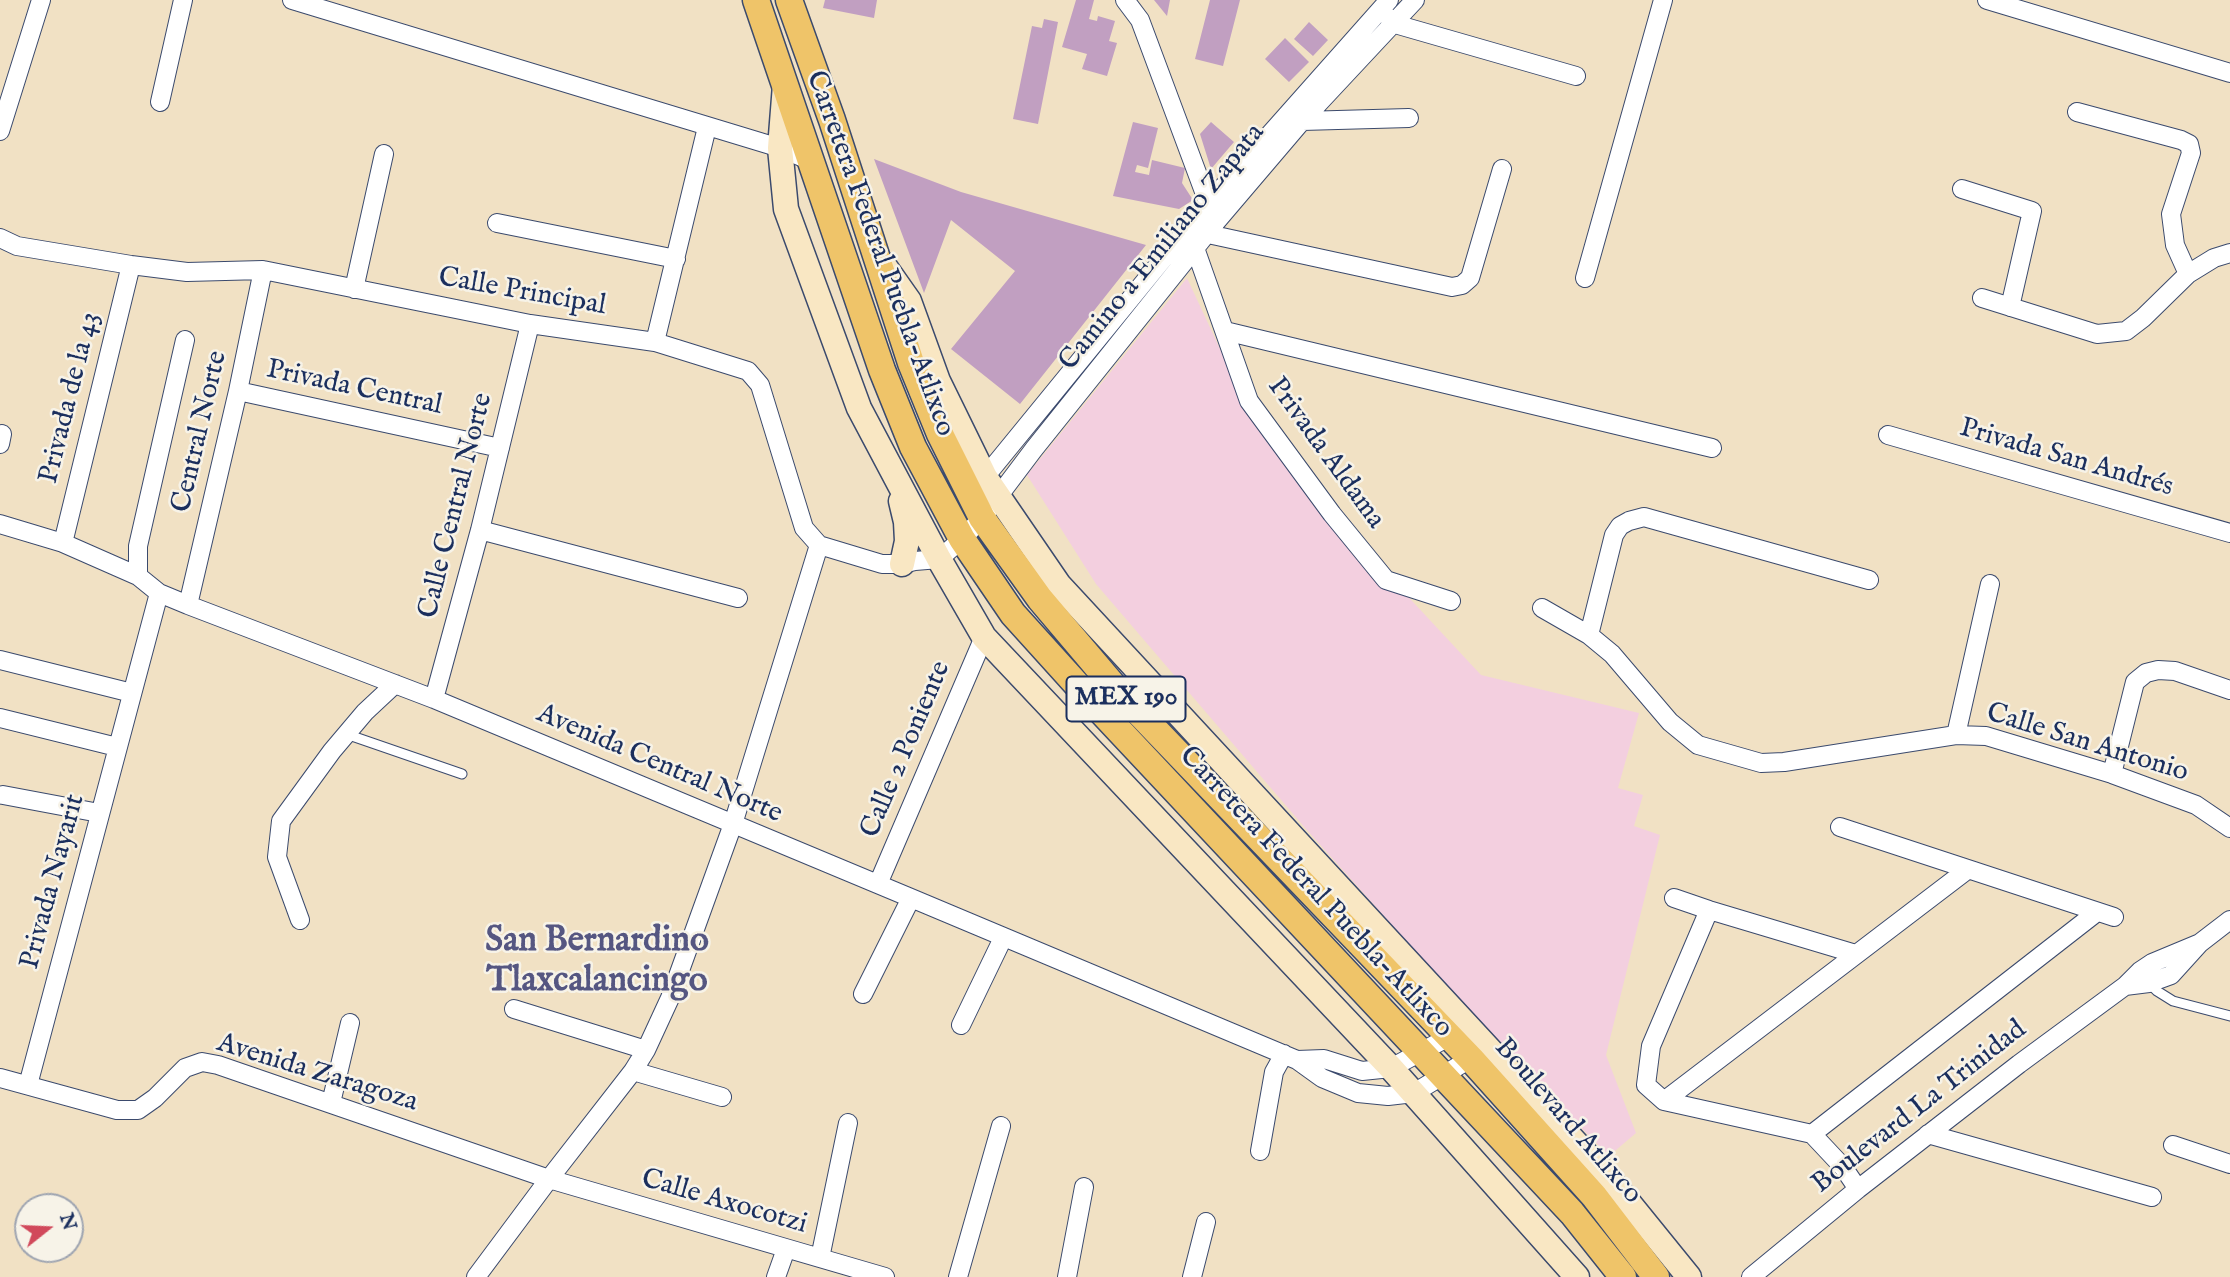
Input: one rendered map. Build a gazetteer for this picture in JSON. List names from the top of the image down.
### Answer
{
  "streets": {
    "main road": ["Carretera Federal Puebla-Atlixco", "MEX 190", "Boulevard Atlixco"],
    "street": [
      "Camino a Emiliano Zapata",
      "Calle Principal",
      "Privada Central",
      "Privada de la 43",
      "Central Norte",
      "Privada Aldama",
      "Privada San Andrés",
      "Calle Central Norte",
      "Calle San Antonio",
      "Calle 2 Poniente",
      "Avenida Central Norte",
      "Privada Nayarit",
      "Avenida Zaragoza",
      "Boulevard La Trinidad",
      "Calle Axocotzi"
    ]
  },
  "crossings": [
    ["Camino a Emiliano Zapata", "Carretera Federal Puebla-Atlixco"],
    ["Camino a Emiliano Zapata", "Privada Aldama"],
    ["Camino a Emiliano Zapata", "Boulevard Atlixco"],
    ["Carretera Federal Puebla-Atlixco", "Avenida Central Norte"],
    ["Calle Principal", "Privada de la 43"],
    ["Calle Principal", "Central Norte"],
    ["Calle Principal", "Calle Central Norte"],
    ["Privada Central", "Central Norte"],
    ["Privada Central", "Calle Central Norte"],
    ["Privada de la 43", "Avenida Central Norte"],
    ["Central Norte", "Avenida Central Norte"],
    ["Calle Central Norte", "Avenida Central Norte"],
    ["Calle 2 Poniente", "Avenida Central Norte"],
    ["Avenida Central Norte", "Privada Nayarit"],
    ["Avenida Central Norte", "Boulevard Atlixco"],
    ["Privada Nayarit", "Avenida Zaragoza"],
    ["Avenida Zaragoza", "Calle Axocotzi"]
  ],
  "districts": ["San Bernardino Tlaxcalancingo"],
  "north": "right"
}
